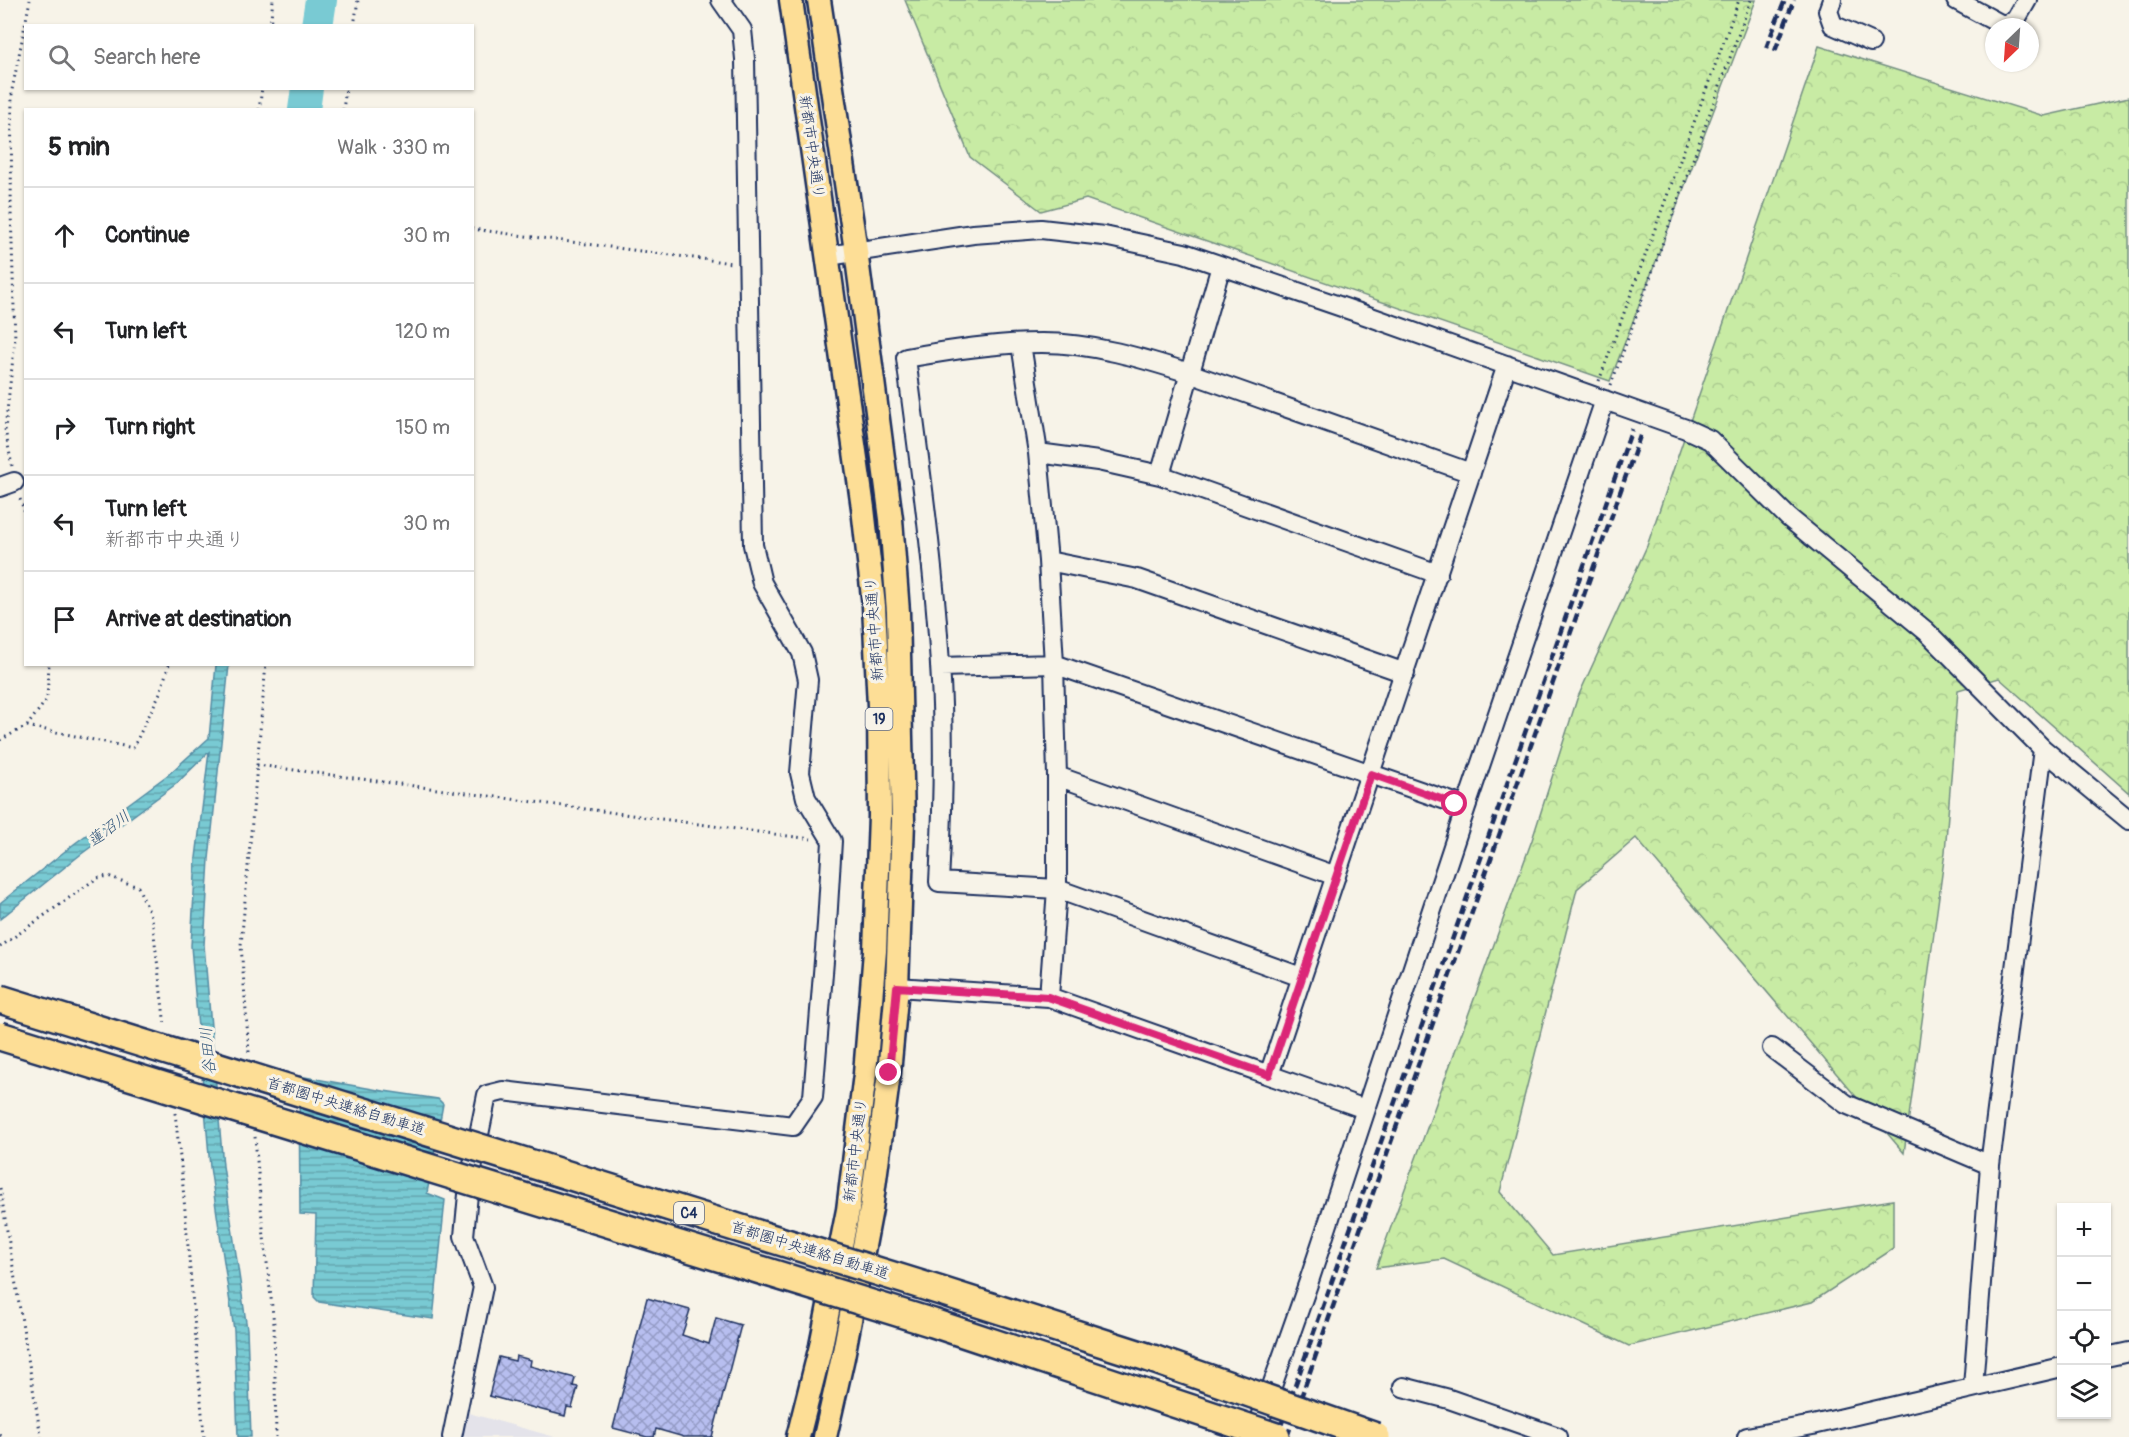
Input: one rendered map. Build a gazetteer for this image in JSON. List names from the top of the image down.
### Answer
{
  "streets": {
    "highway": ["首都圏中央連絡自動車道", "C4"],
    "main road": ["新都市中央通り", "19"]
  },
  "water": ["蓮沼川", "谷田川"],
  "north": "bottom left",
  "page": {
    "search": "Search here",
    "heading": ["5 min", "Walk · 330 m"],
    "list": [
      ["Continue", "30 m"],
      ["Turn left", "120 m"],
      ["Turn right", "150 m"],
      ["Turn left", "新都市中央通り", "30 m"],
      "Arrive at destination"
    ],
    "map_buttons": ["+", "−"]
  }
}
